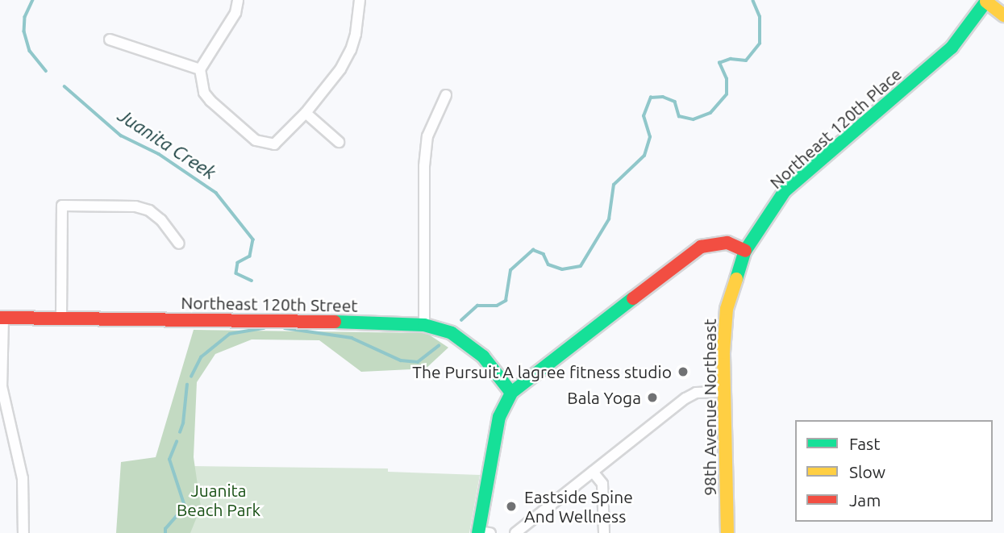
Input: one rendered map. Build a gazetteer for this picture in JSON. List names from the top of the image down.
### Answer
{
  "streets": {
    "street": ["Northeast 120th Place", "Northeast 120th Street", "98th Avenue Northeast"]
  },
  "crossings": [
    ["Northeast 120th Place", "98th Avenue Northeast"]
  ],
  "water": ["Juanita Creek"],
  "parks": ["Juanita Beach Park"],
  "places": ["The Pursuit A lagree fitness studio", "Bala Yoga", "Eastside Spine And Wellness"],
  "legend": ["Fast", "Slow", "Jam"]
}
